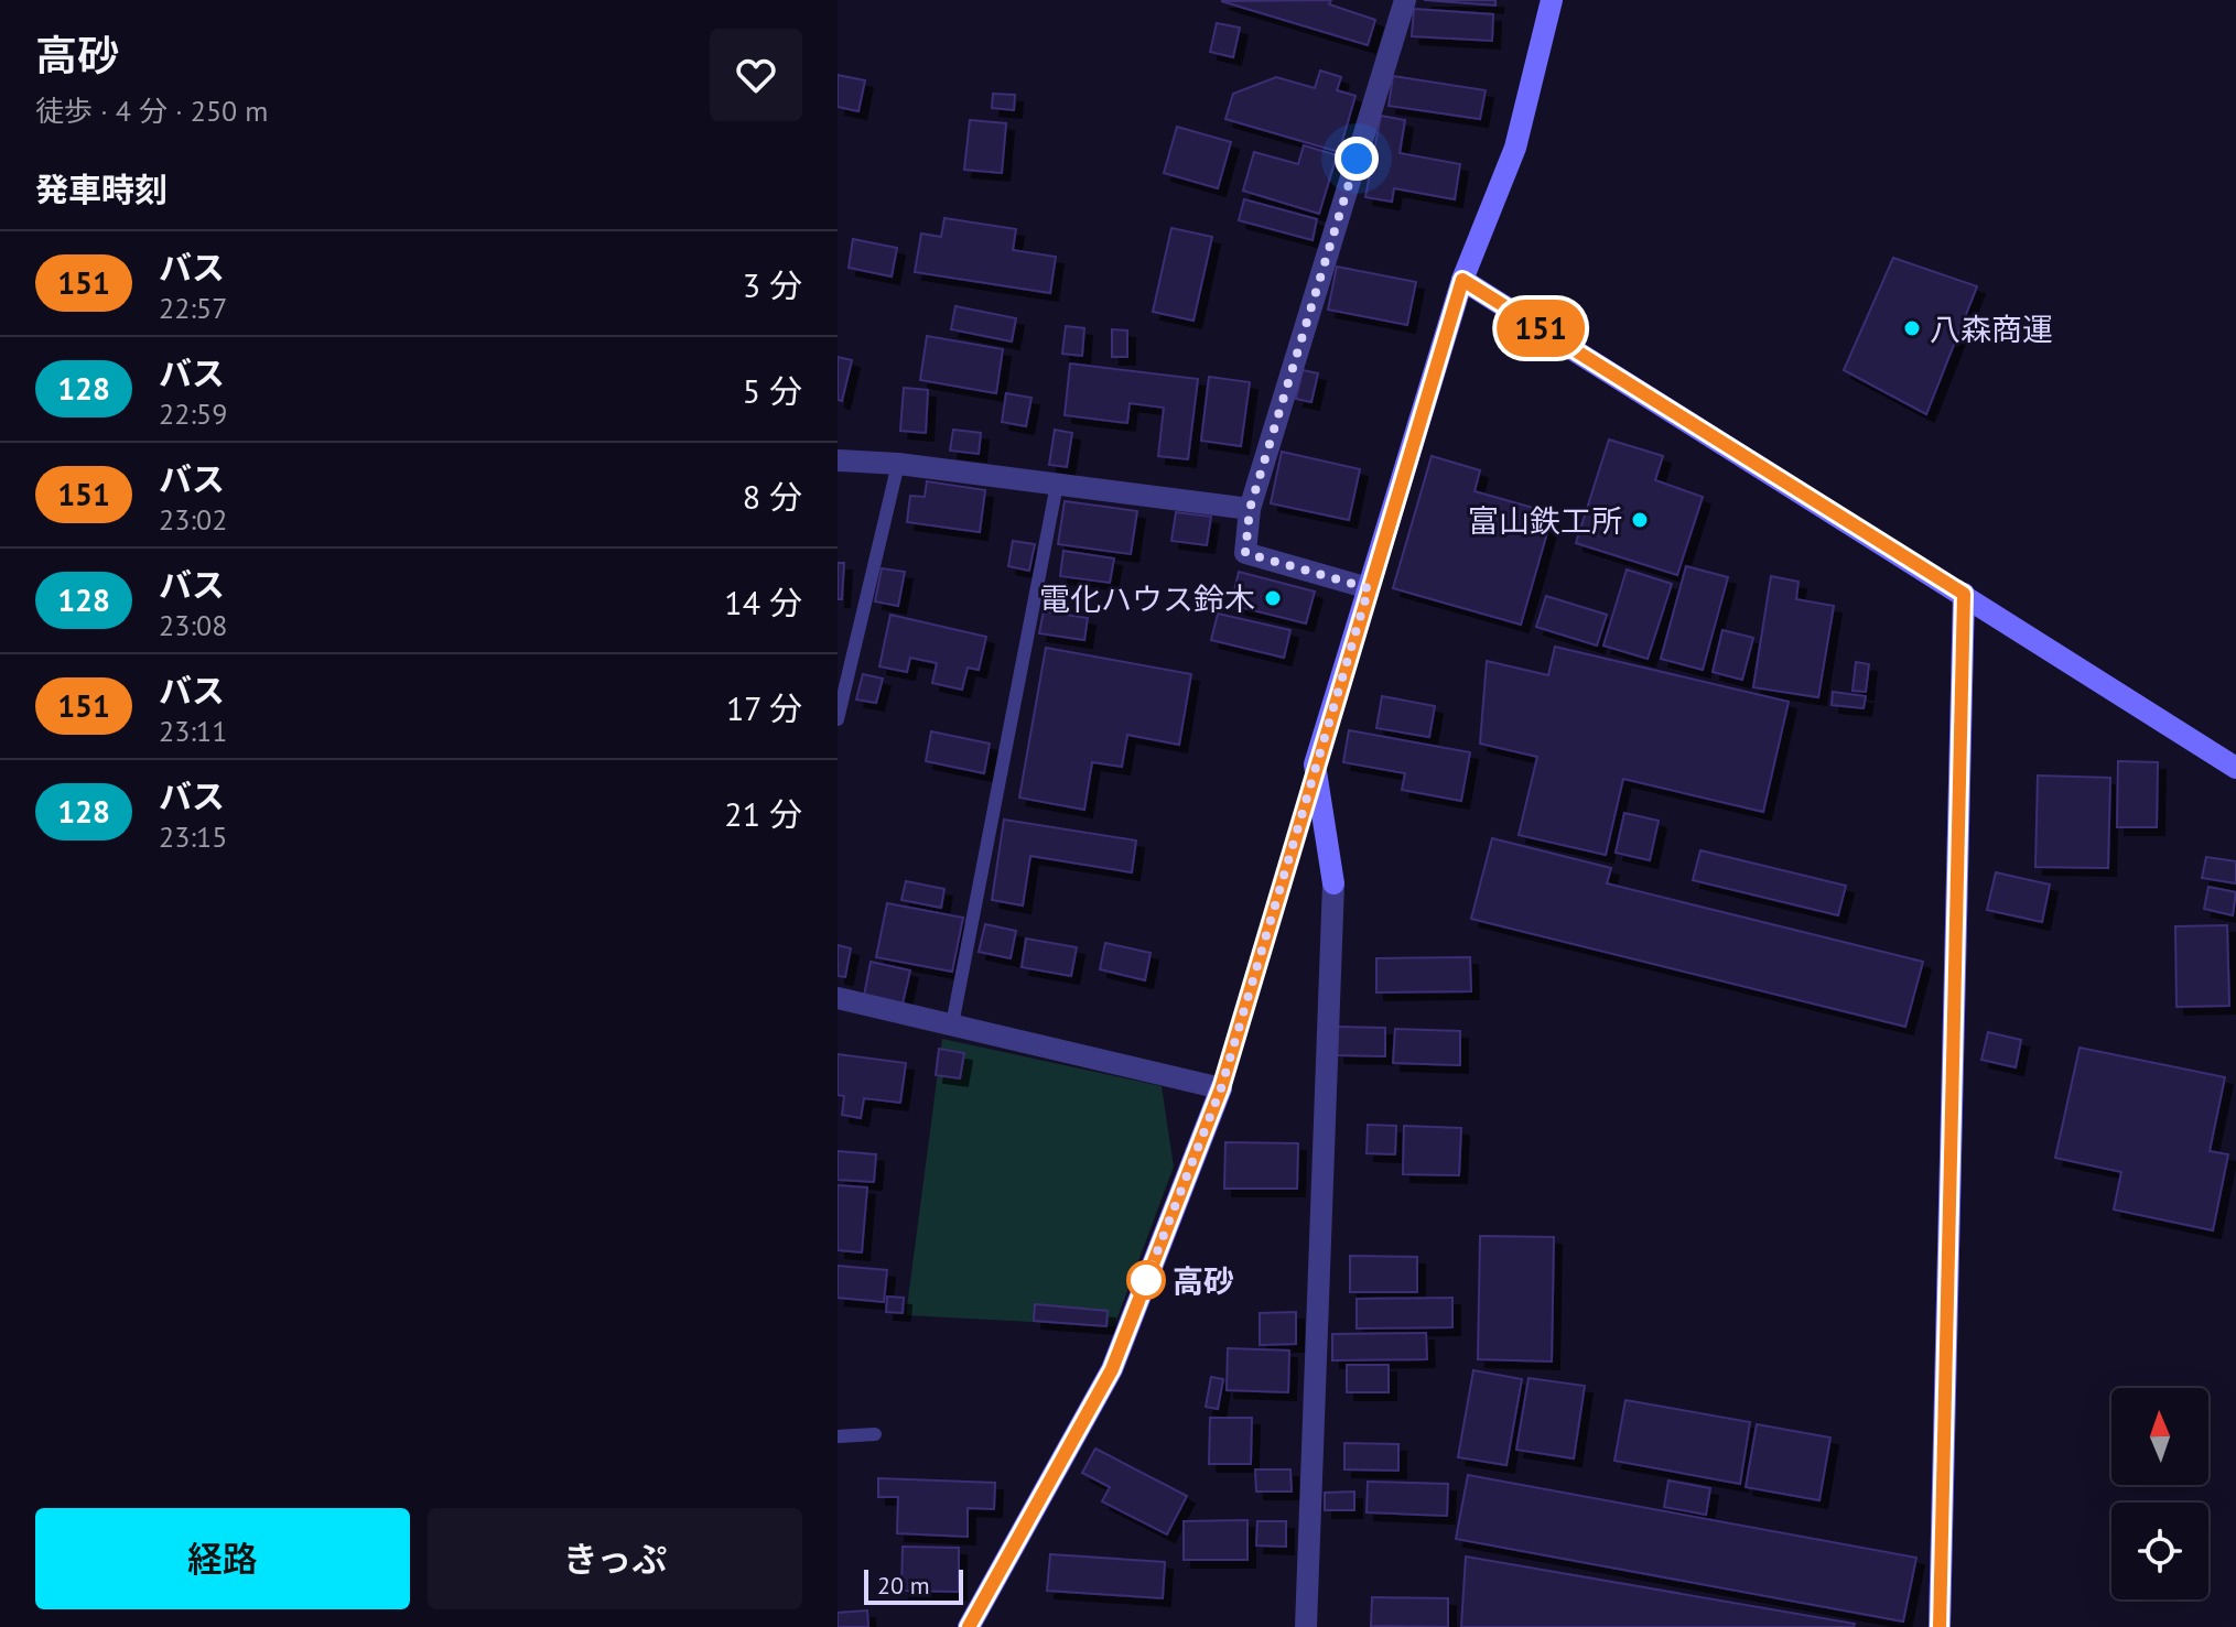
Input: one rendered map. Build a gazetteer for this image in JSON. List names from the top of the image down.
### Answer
{
  "places": [
    "八森商運",
    "富山鉄工所",
    "電化ハウス鈴木",
    "高砂"
  ],
  "lines": ["bus line 151"],
  "scale_bar": "20 m",
  "north": "top",
  "page": {
    "heading": [
      ["高砂", "徒歩 · 4 分 · 250 m"],
      "発車時刻"
    ],
    "on_map": "151",
    "list": [
      {
        "mark": "151",
        "name": "バス",
        "note": "22:57",
        "value": "3 分"
      },
      {
        "mark": "128",
        "name": "バス",
        "note": "22:59",
        "value": "5 分"
      },
      {
        "mark": "151",
        "name": "バス",
        "note": "23:02",
        "value": "8 分"
      },
      {
        "mark": "128",
        "name": "バス",
        "note": "23:08",
        "value": "14 分"
      },
      {
        "mark": "151",
        "name": "バス",
        "note": "23:11",
        "value": "17 分"
      },
      {
        "mark": "128",
        "name": "バス",
        "note": "23:15",
        "value": "21 分"
      }
    ],
    "buttons": ["経路", "きっぷ"],
    "scale": "20 m"
  }
}
